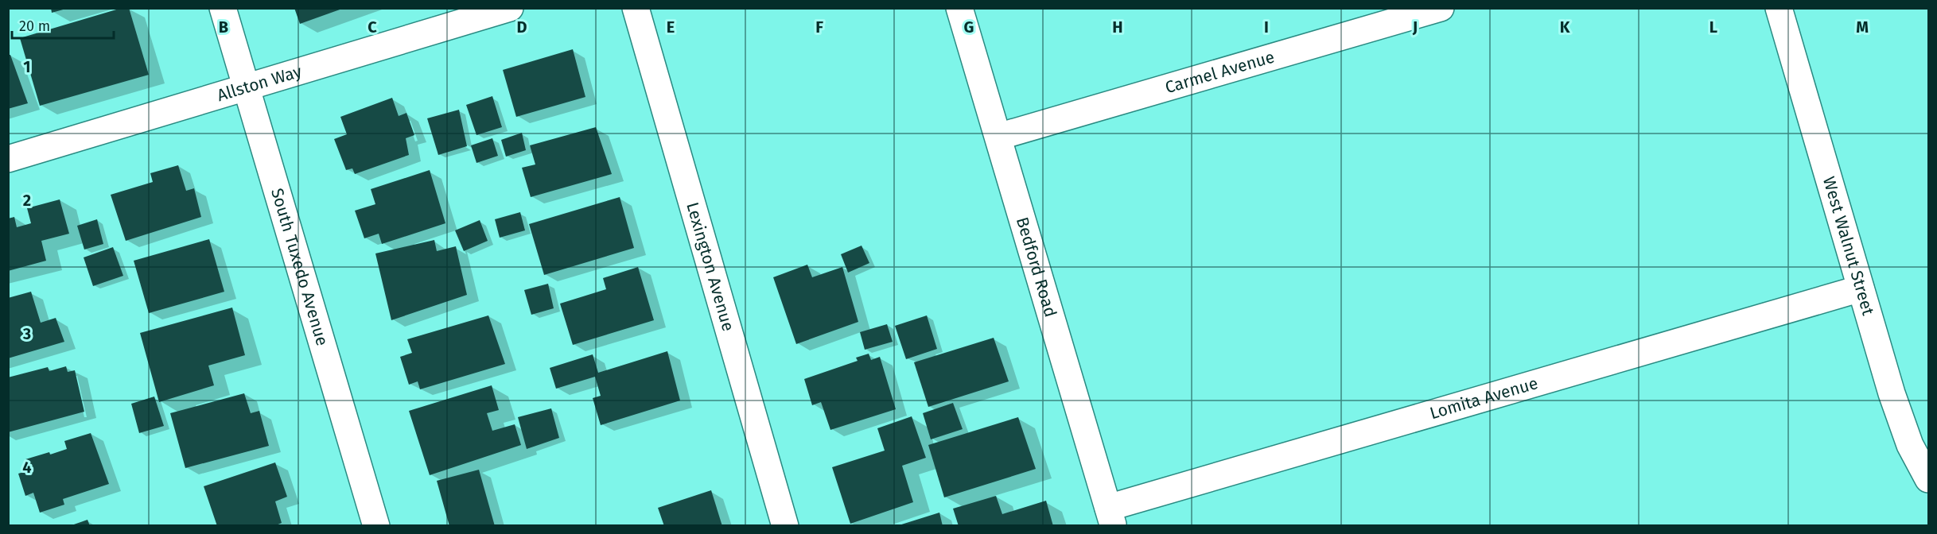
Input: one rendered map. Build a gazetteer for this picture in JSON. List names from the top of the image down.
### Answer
{
  "streets": {
    "street": [
      "Carmel Avenue",
      "Allston Way",
      "West Walnut Street",
      "South Tuxedo Avenue",
      "Lexington Avenue",
      "Bedford Road",
      "Lomita Avenue"
    ]
  },
  "crossings": [
    ["Carmel Avenue", "Bedford Road"],
    ["Allston Way", "South Tuxedo Avenue"],
    ["West Walnut Street", "Lomita Avenue"],
    ["Bedford Road", "Lomita Avenue"]
  ],
  "scale_bar": "20 m",
  "grid": {
    "columns": [
      "B",
      "C",
      "D",
      "E",
      "F",
      "G",
      "H",
      "I",
      "J",
      "K",
      "L",
      "M"
    ],
    "rows": [
      "1",
      "2",
      "3",
      "4"
    ]
  }
}
